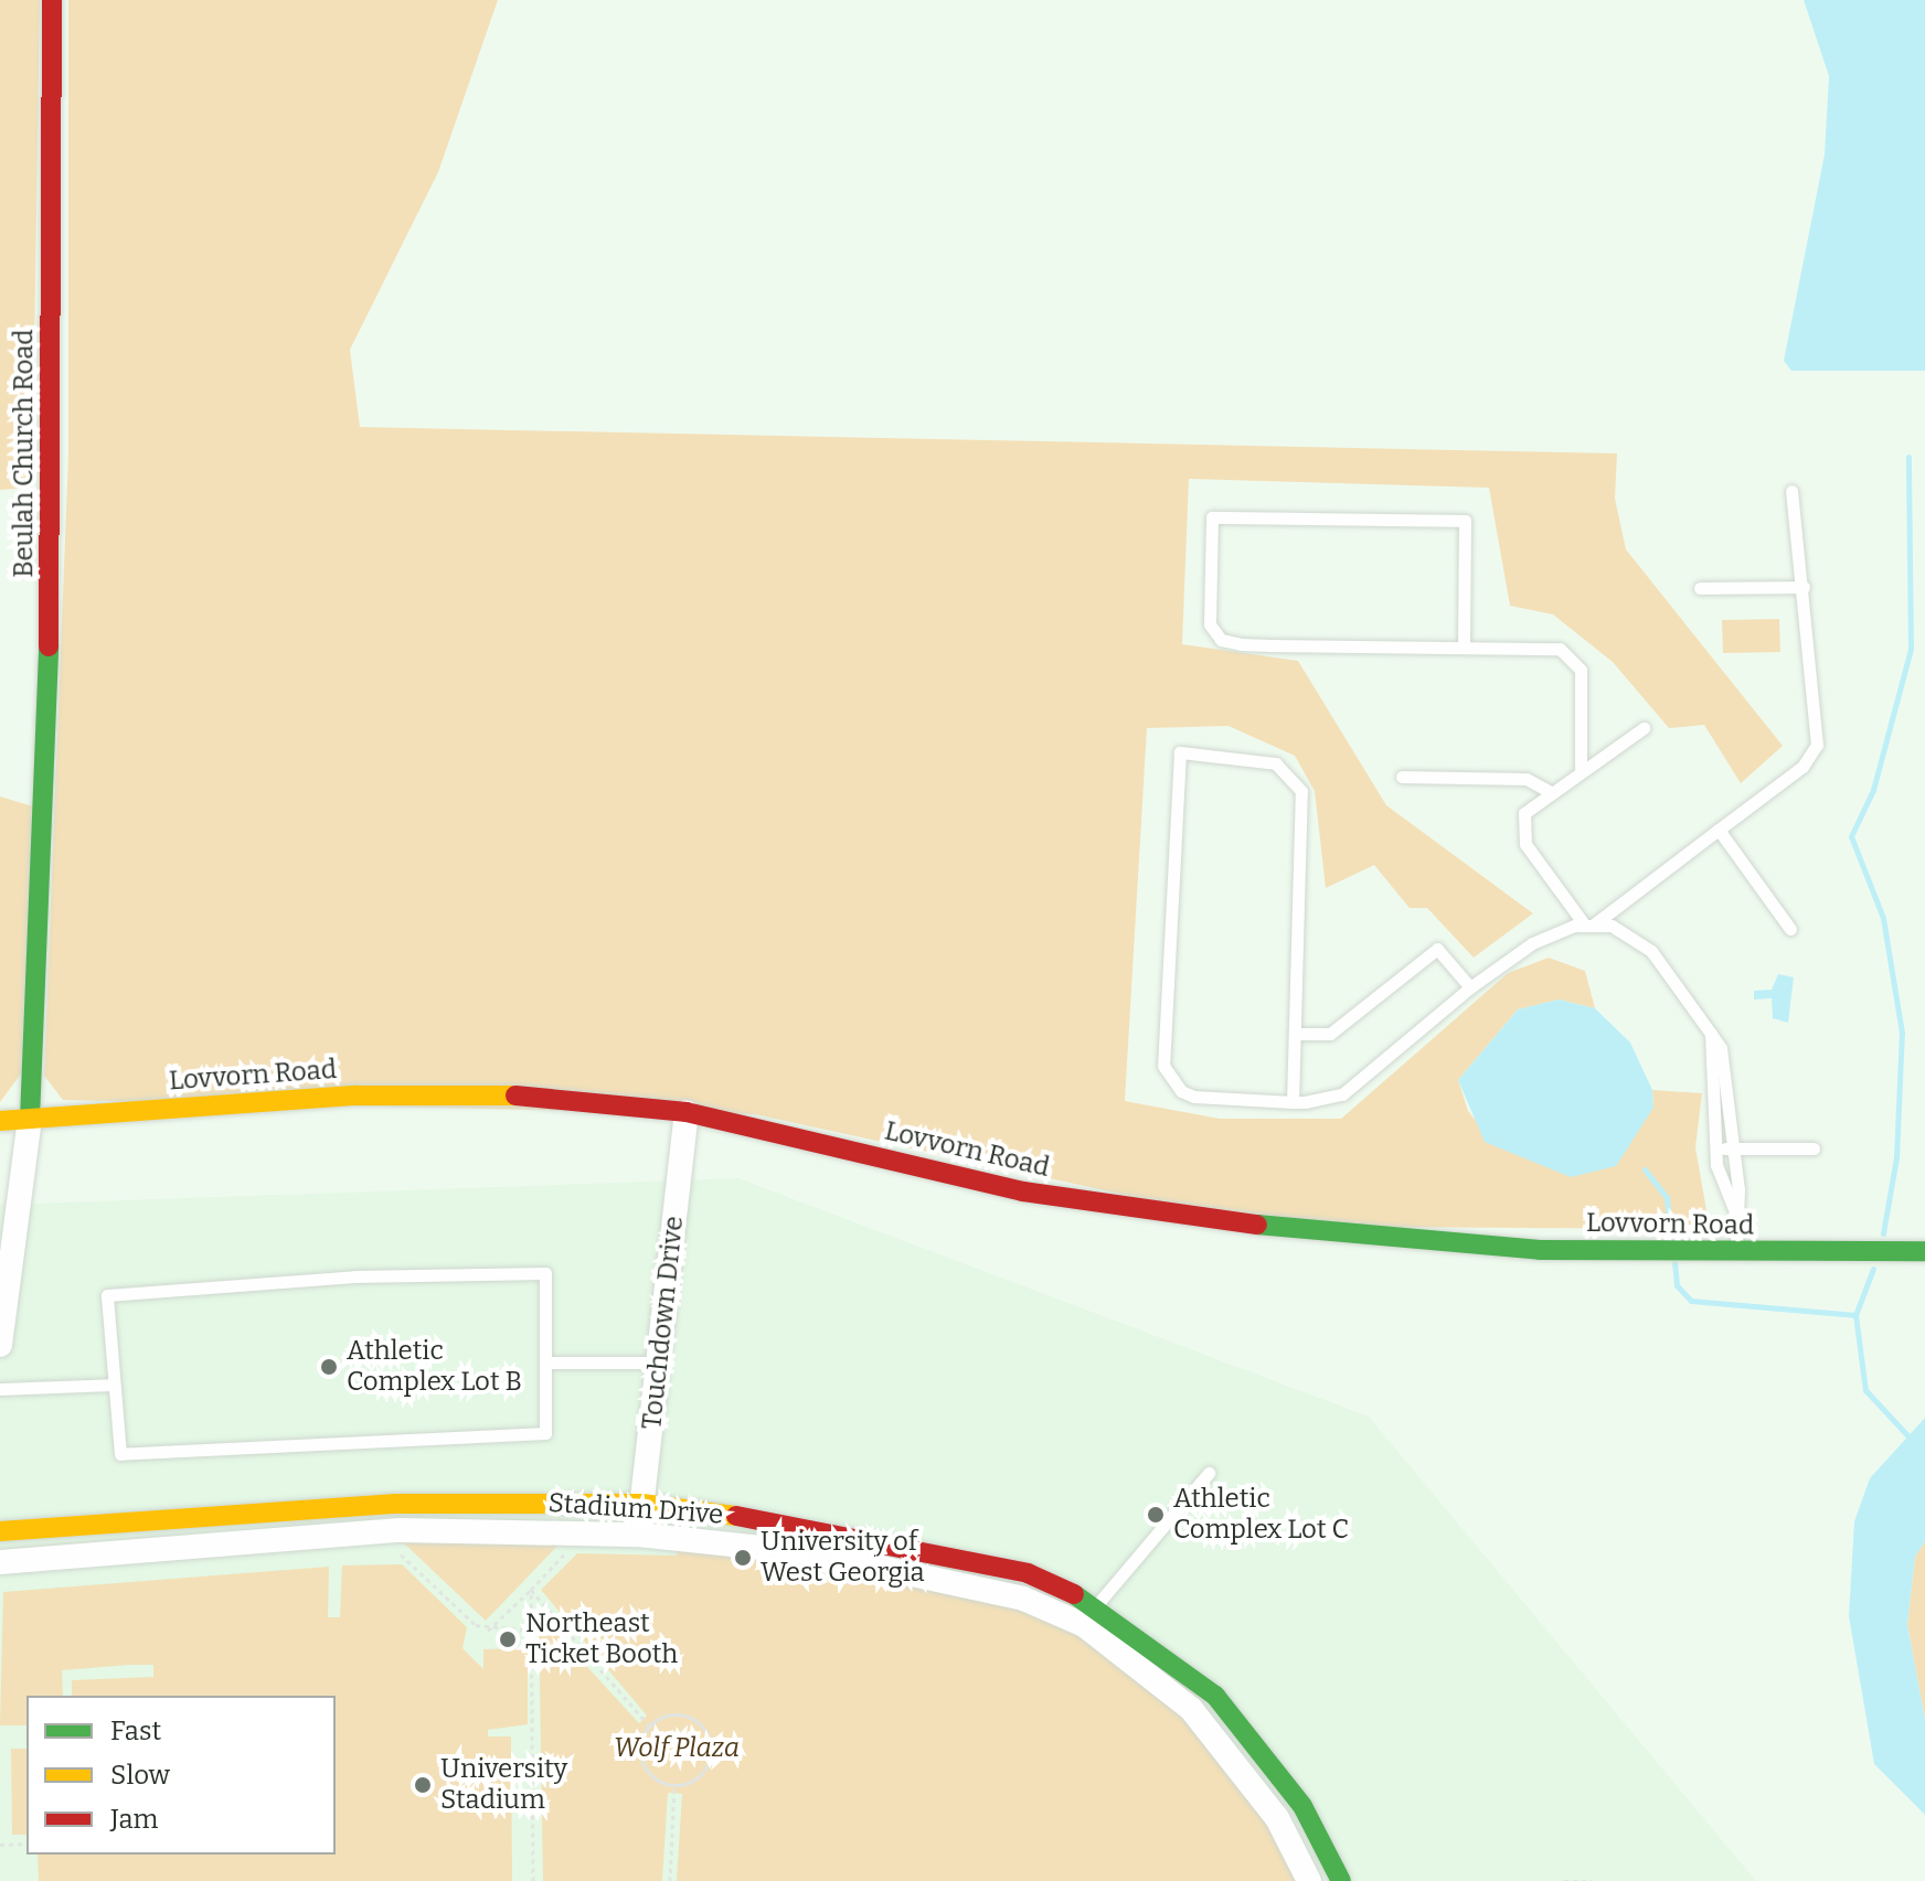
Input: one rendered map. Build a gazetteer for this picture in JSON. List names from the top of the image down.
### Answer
{
  "streets": {
    "street": [
      "Beulah Church Road",
      "Lovvorn Road",
      "Touchdown Drive",
      "Stadium Drive"
    ]
  },
  "crossings": [
    ["Beulah Church Road", "Lovvorn Road"],
    ["Lovvorn Road", "Touchdown Drive"],
    ["Touchdown Drive", "Stadium Drive"]
  ],
  "parks": ["Wolf Plaza"],
  "places": [
    "Athletic Complex Lot B",
    "Athletic Complex Lot C",
    "University of West Georgia",
    "Northeast Ticket Booth",
    "University Stadium"
  ],
  "legend": ["Fast", "Slow", "Jam"]
}
